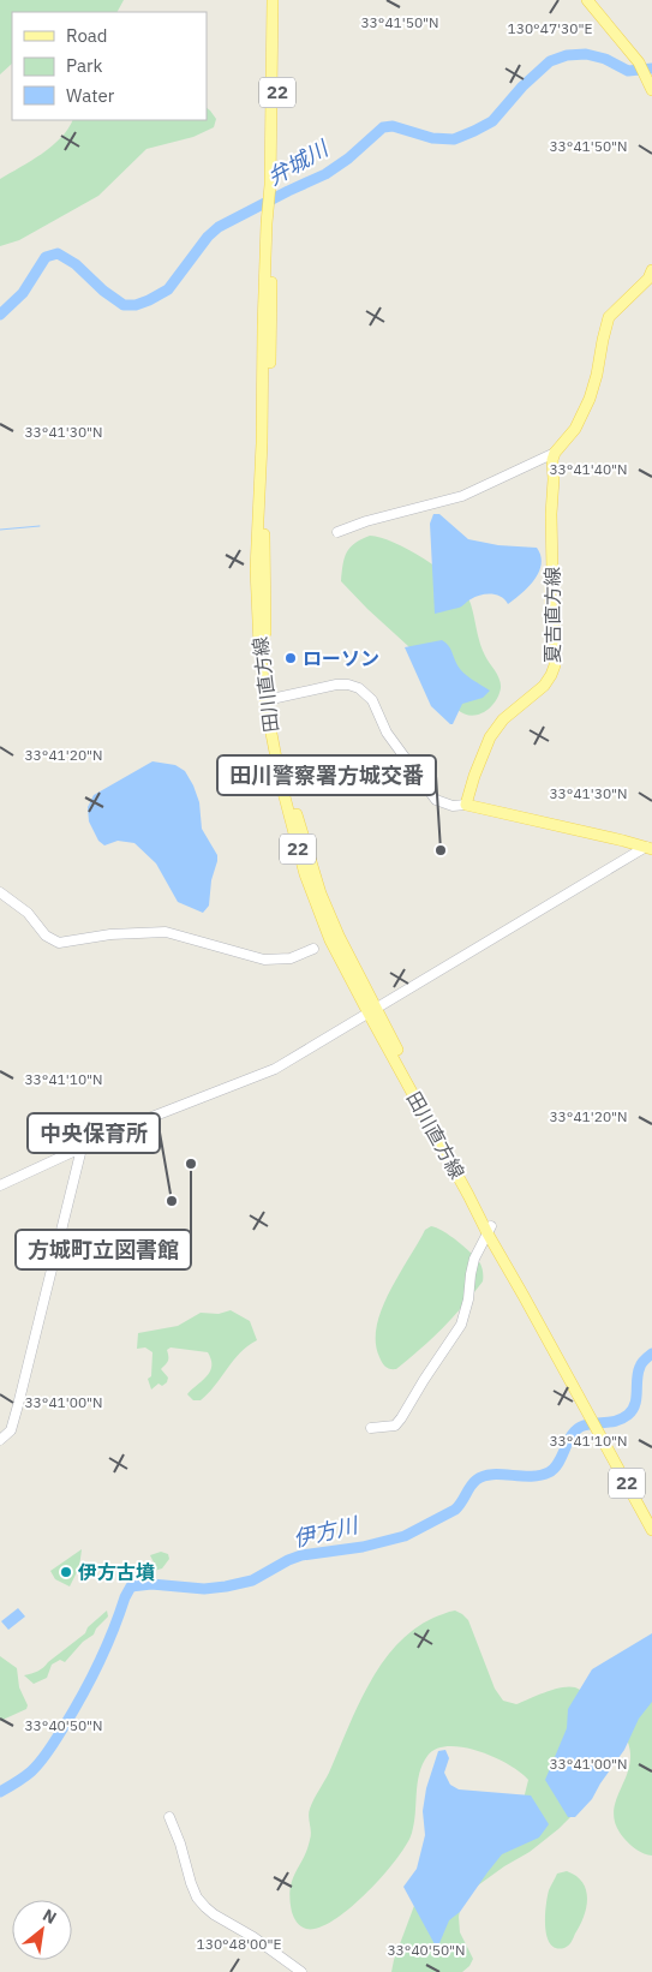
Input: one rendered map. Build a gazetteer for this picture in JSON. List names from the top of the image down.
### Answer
{
  "streets": {
    "main road": ["22", "夏吉直方線", "田川直方線"]
  },
  "water": ["弁城川", "伊方川"],
  "places": [
    "ローソン",
    "田川警察署方城交番",
    "方城町立図書館",
    "中央保育所",
    "伊方古墳"
  ],
  "legend": ["Road", "Park", "Water"],
  "north": "top right",
  "coordinates": [
    "33°41'50\"N",
    "130°47'30\"E",
    "33°41'30\"N",
    "33°41'40\"N",
    "33°41'20\"N",
    "33°41'10\"N",
    "33°41'00\"N",
    "33°40'50\"N",
    "130°48'00\"E"
  ]
}
